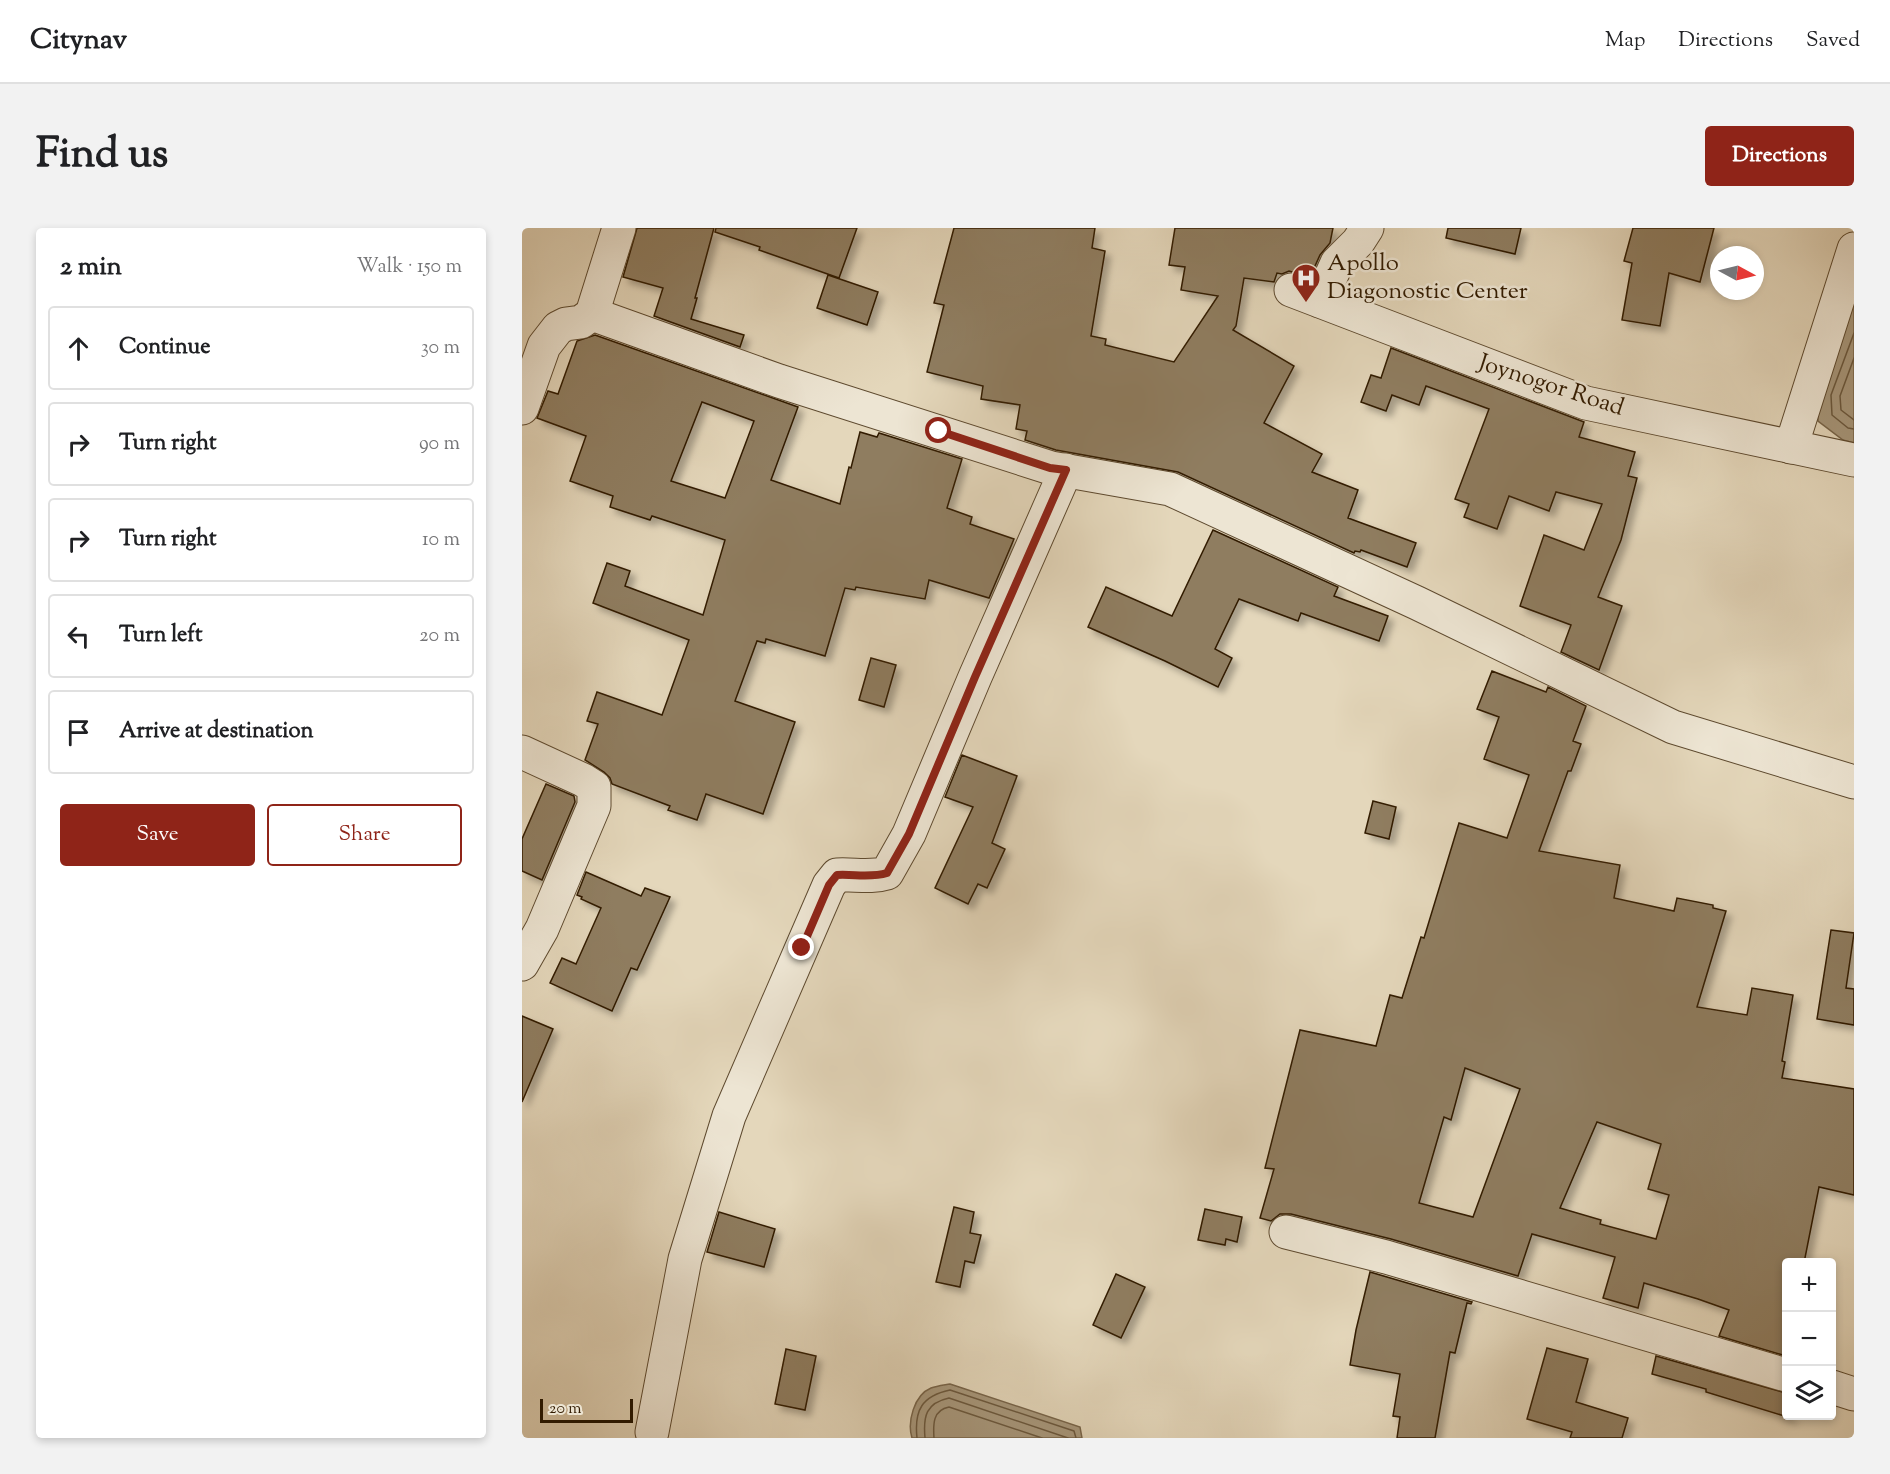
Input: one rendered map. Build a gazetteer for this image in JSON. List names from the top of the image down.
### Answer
{
  "streets": {
    "street": ["Joynogor Road"]
  },
  "places": {
    "hospital": ["Apollo Diagonostic Center"]
  },
  "scale_bar": "20 m",
  "north": "right",
  "page": {
    "header": "Citynav",
    "nav": ["Map", "Directions", "Saved"],
    "title": "Find us",
    "buttons": [
      "Directions",
      ["Save", "Share"]
    ],
    "heading": ["2 min", "Walk · 150 m"],
    "list": [
      ["Continue", "30 m"],
      ["Turn right", "90 m"],
      ["Turn right", "10 m"],
      ["Turn left", "20 m"],
      "Arrive at destination"
    ],
    "map_buttons": ["+", "−"],
    "scale": "20 m"
  }
}
